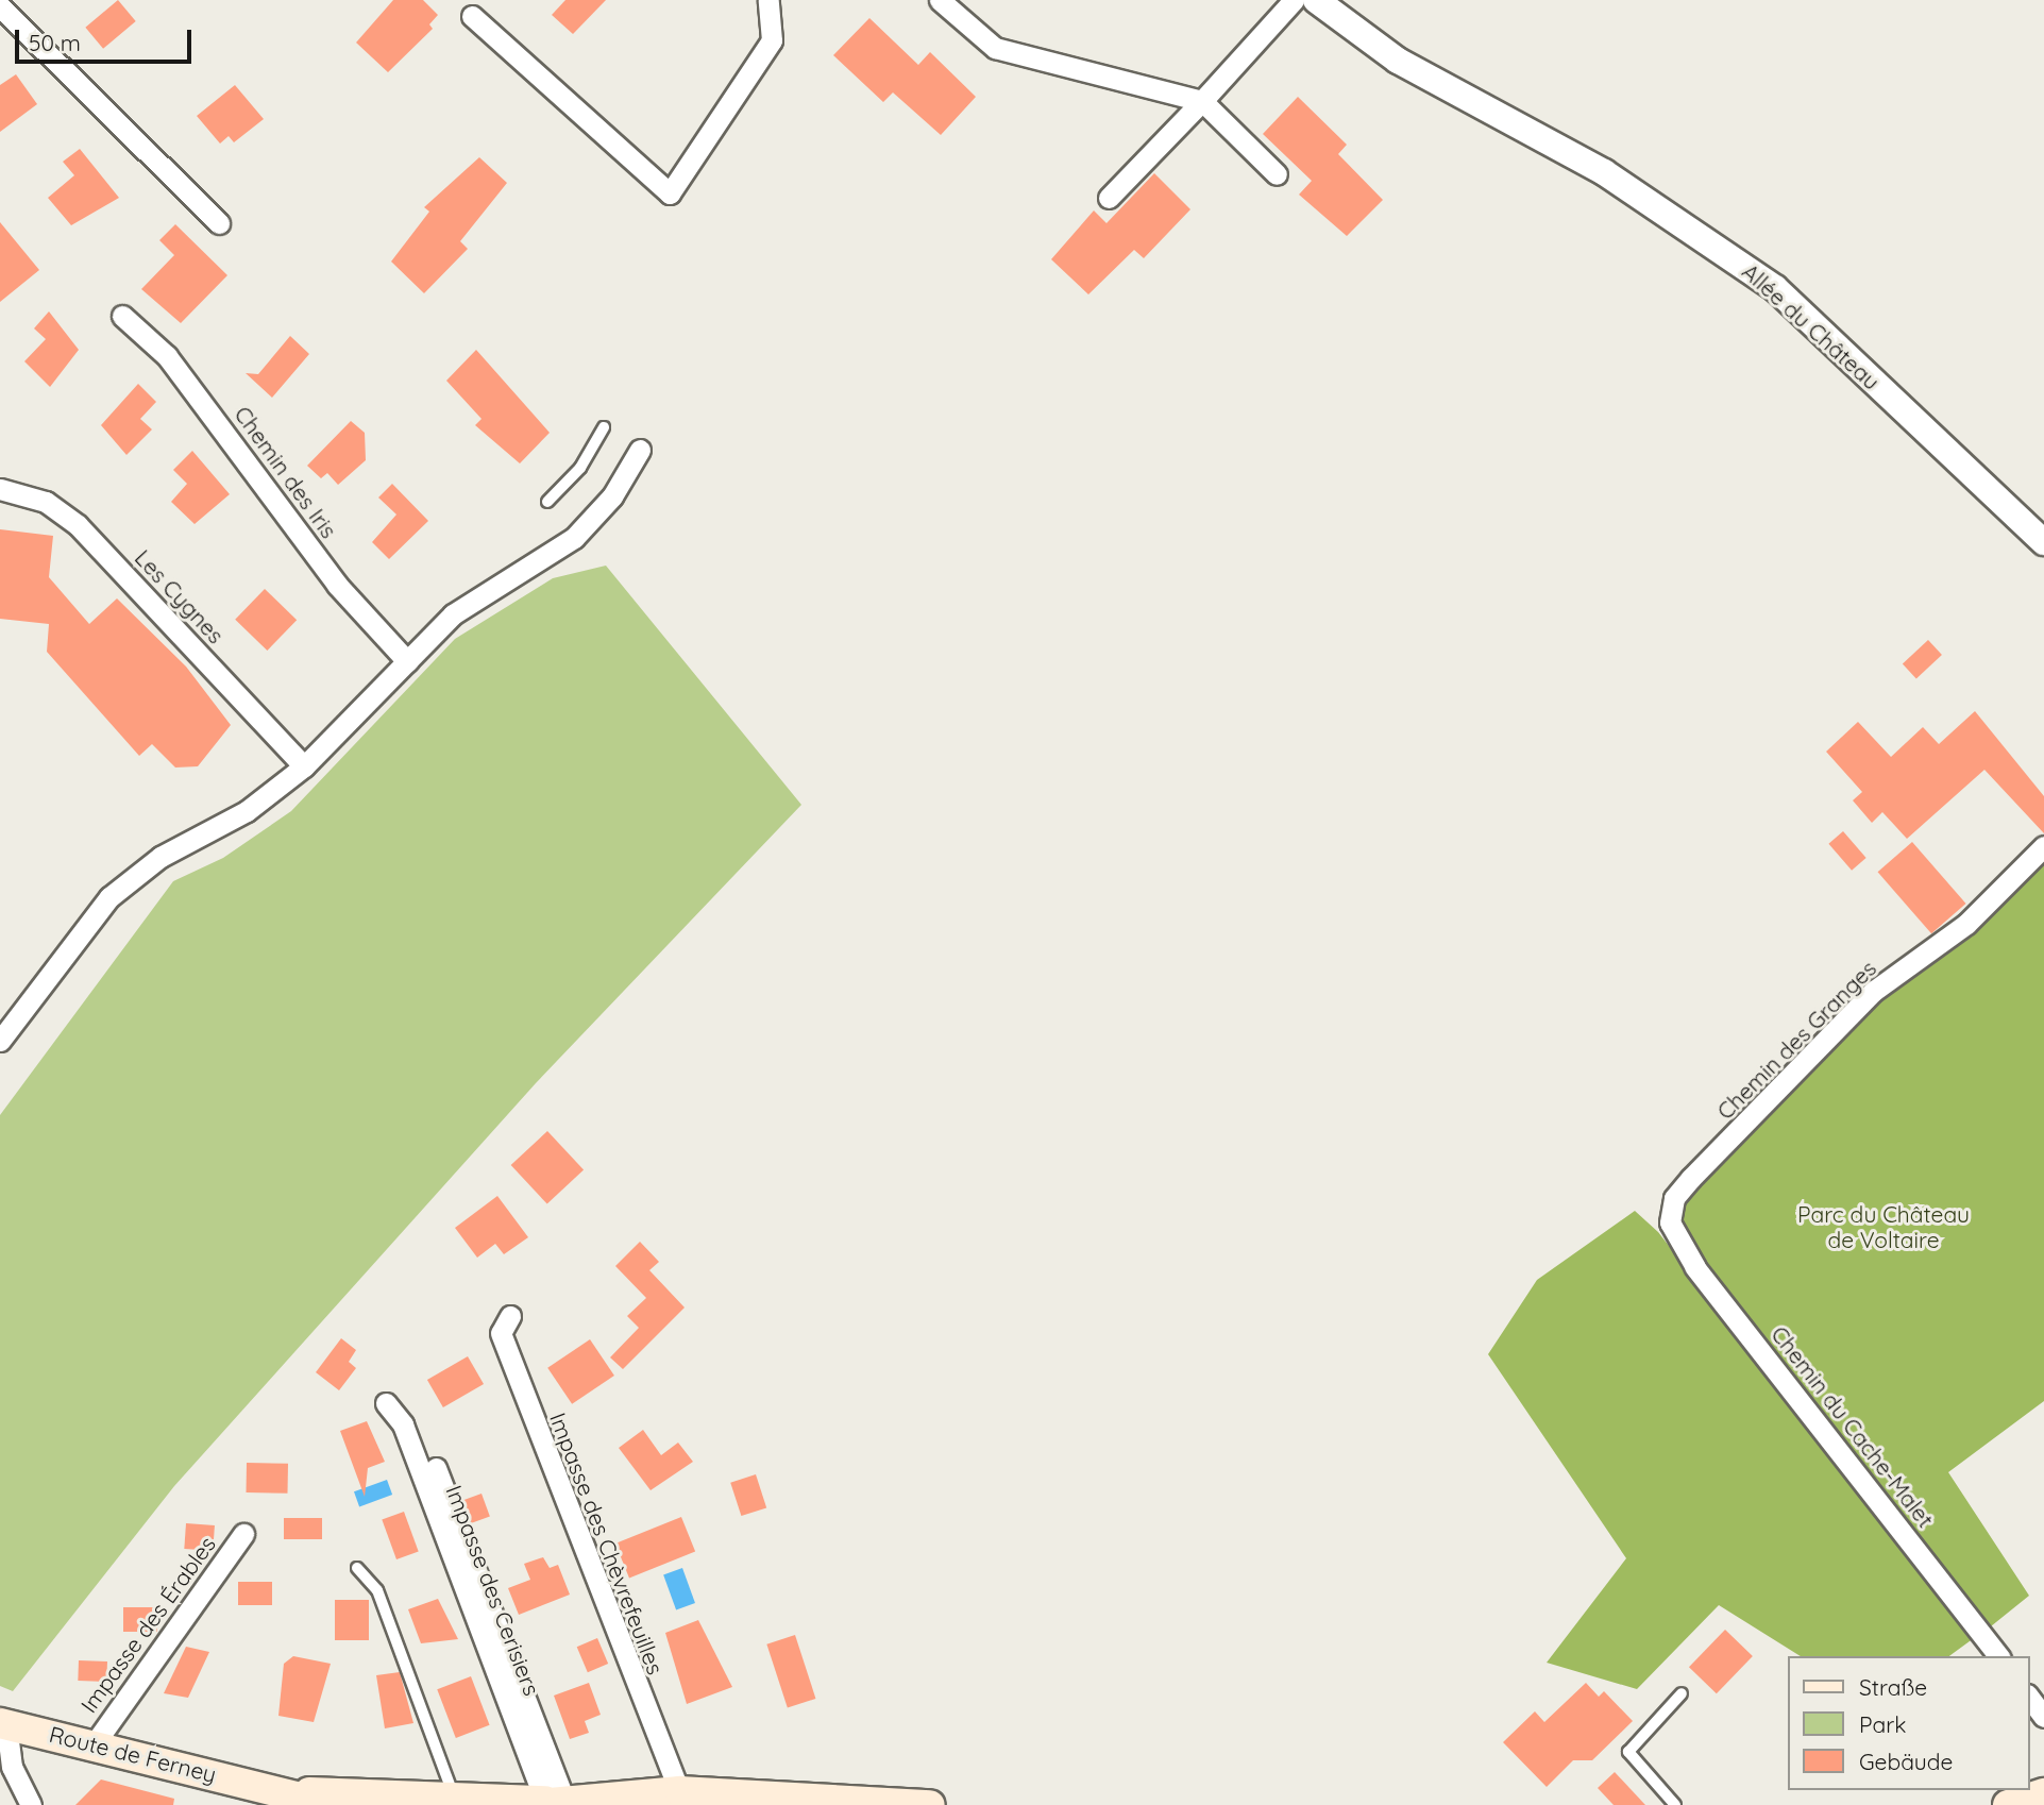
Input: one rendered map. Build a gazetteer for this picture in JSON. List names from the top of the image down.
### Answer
{
  "streets": {
    "main road": ["Route de Ferney"],
    "street": [
      "Allée du Château",
      "Chemin des Iris",
      "Les Cygnes",
      "Chemin des Granges",
      "Chemin du Cache-Malet",
      "Impasse des Chèvrefeuilles",
      "Impasse des Cerisiers",
      "Impasse des Érables"
    ]
  },
  "crossings": [
    ["Chemin des Granges", "Chemin du Cache-Malet"],
    ["Impasse des Chèvrefeuilles", "Route de Ferney"],
    ["Impasse des Cerisiers", "Route de Ferney"],
    ["Impasse des Érables", "Route de Ferney"]
  ],
  "parks": ["Parc du Château de Voltaire"],
  "legend": ["Straße", "Park", "Gebäude"],
  "scale_bar": "50 m"
}
